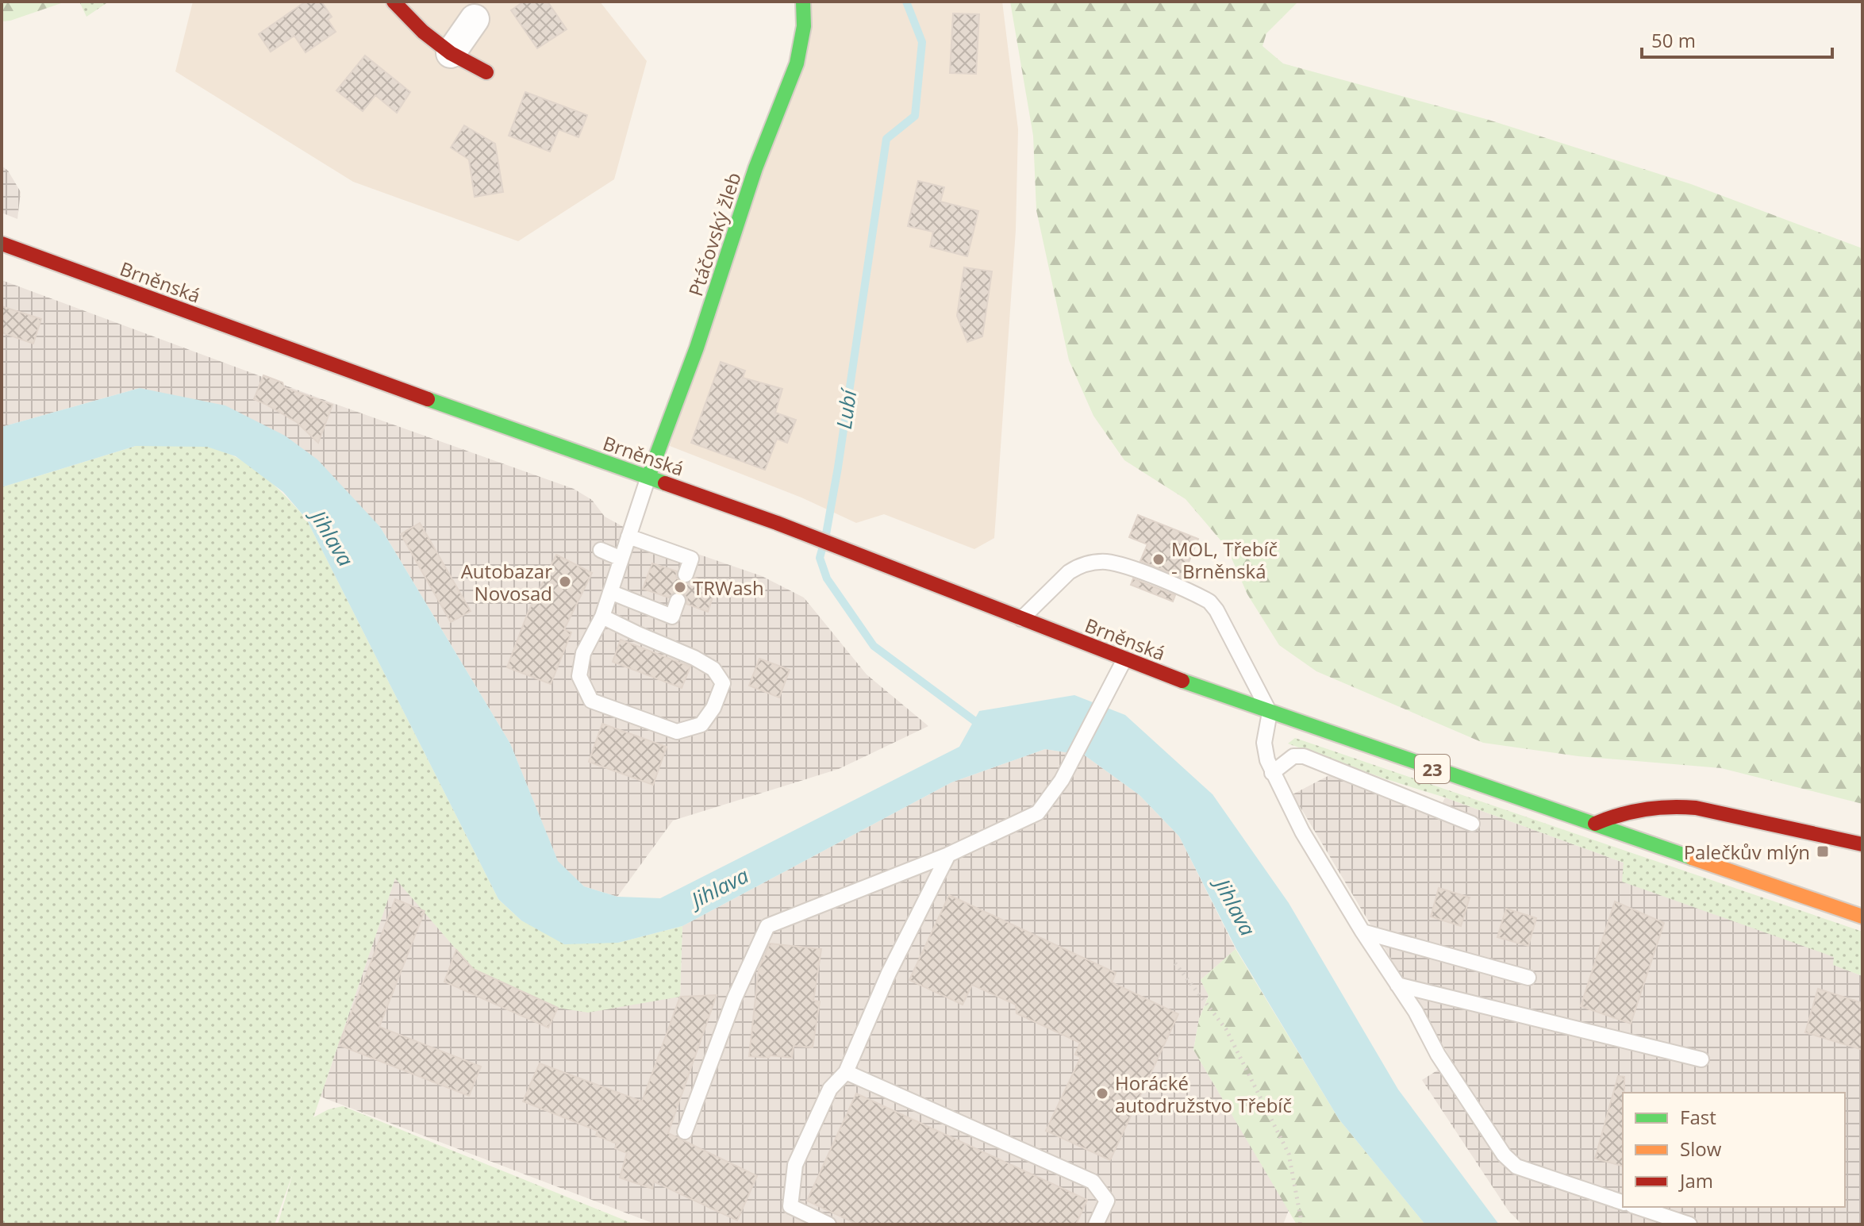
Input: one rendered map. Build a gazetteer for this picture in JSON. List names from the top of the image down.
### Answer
{
  "streets": {
    "main road": ["Ptáčovský žleb", "Brněnská", "23"]
  },
  "crossings": [
    ["Ptáčovský žleb", "Brněnská"],
    ["Brněnská", "23"]
  ],
  "water": ["Lubí", "Jihlava"],
  "places": {
    "other": [
      "MOL, Třebíč - Brněnská",
      "Autobazar Novosad",
      "TRWash",
      "Horácké autodružstvo Třebíč"
    ],
    "transit": ["Palečkův mlýn"]
  },
  "legend": ["Fast", "Slow", "Jam"],
  "scale_bar": "50 m"
}
